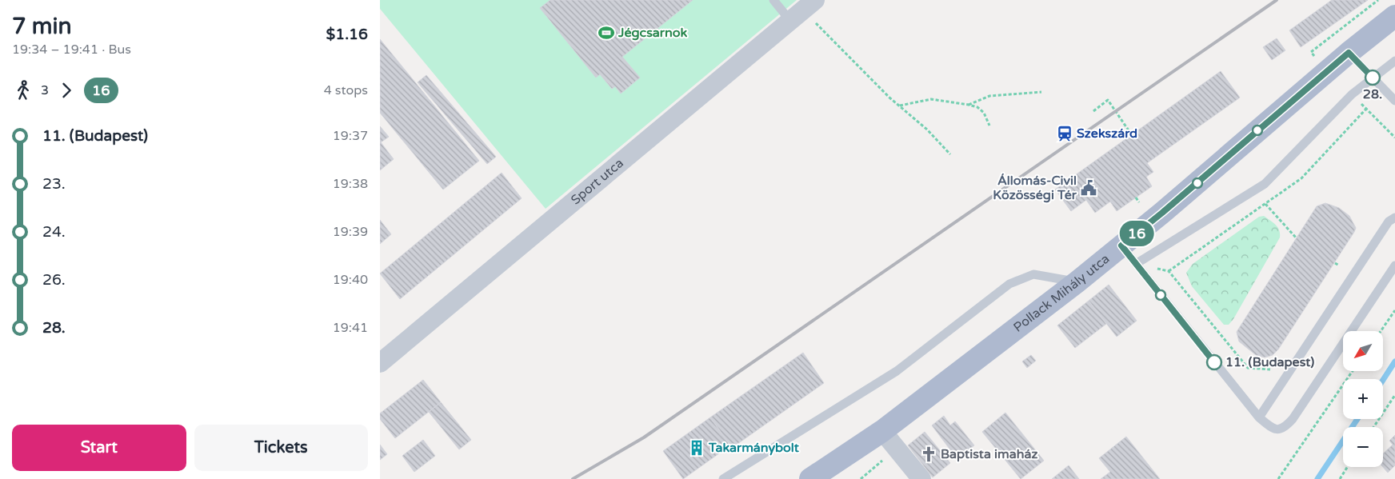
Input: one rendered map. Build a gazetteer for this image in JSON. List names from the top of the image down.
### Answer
{
  "streets": {
    "main road": ["Pollack Mihály utca"],
    "street": ["Sport utca"]
  },
  "places": {
    "sports": ["Jégcsarnok"],
    "other": ["28.", "11. (Budapest)"],
    "station": ["Szekszárd"],
    "public building": ["Állomás-Civil Közösségi Tér"],
    "building": ["Takarmánybolt"],
    "church": ["Baptista imaház"]
  },
  "lines": ["bus line 16"],
  "north": "bottom left",
  "page": {
    "heading": ["7 min", "19:34 – 19:41 · Bus", "$1.16"],
    "on_map": "16",
    "legs": ["3", "16", "4 stops"],
    "list": [
      {
        "name": "11. (Budapest)",
        "value": "19:37"
      },
      {
        "name": "23.",
        "value": "19:38"
      },
      {
        "name": "24.",
        "value": "19:39"
      },
      {
        "name": "26.",
        "value": "19:40"
      },
      {
        "name": "28.",
        "value": "19:41"
      }
    ],
    "map_buttons": ["+", "−"],
    "buttons": ["Start", "Tickets"]
  }
}
